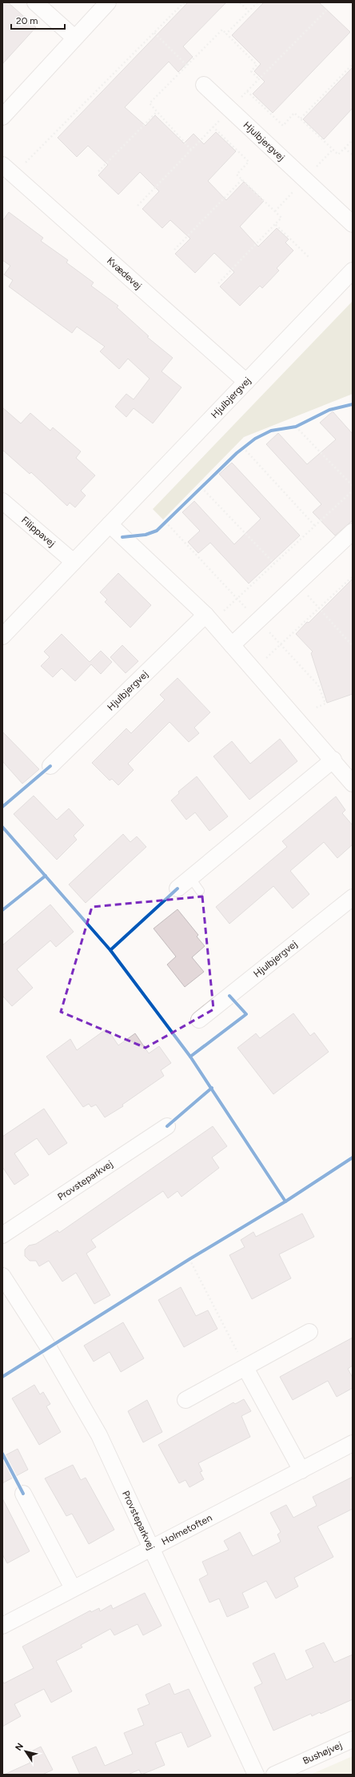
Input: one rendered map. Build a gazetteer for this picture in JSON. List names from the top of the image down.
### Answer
{
  "streets": {
    "street": [
      "Hjulbjergvej",
      "Kvædevej",
      "Filippavej",
      "Provsteparkvej",
      "Holmetoften",
      "Bushøjvej"
    ]
  },
  "crossings": [
    ["Hjulbjergvej", "Kvædevej"],
    ["Hjulbjergvej", "Filippavej"],
    ["Provsteparkvej", "Holmetoften"]
  ],
  "scale_bar": "20 m",
  "north": "top left"
}
